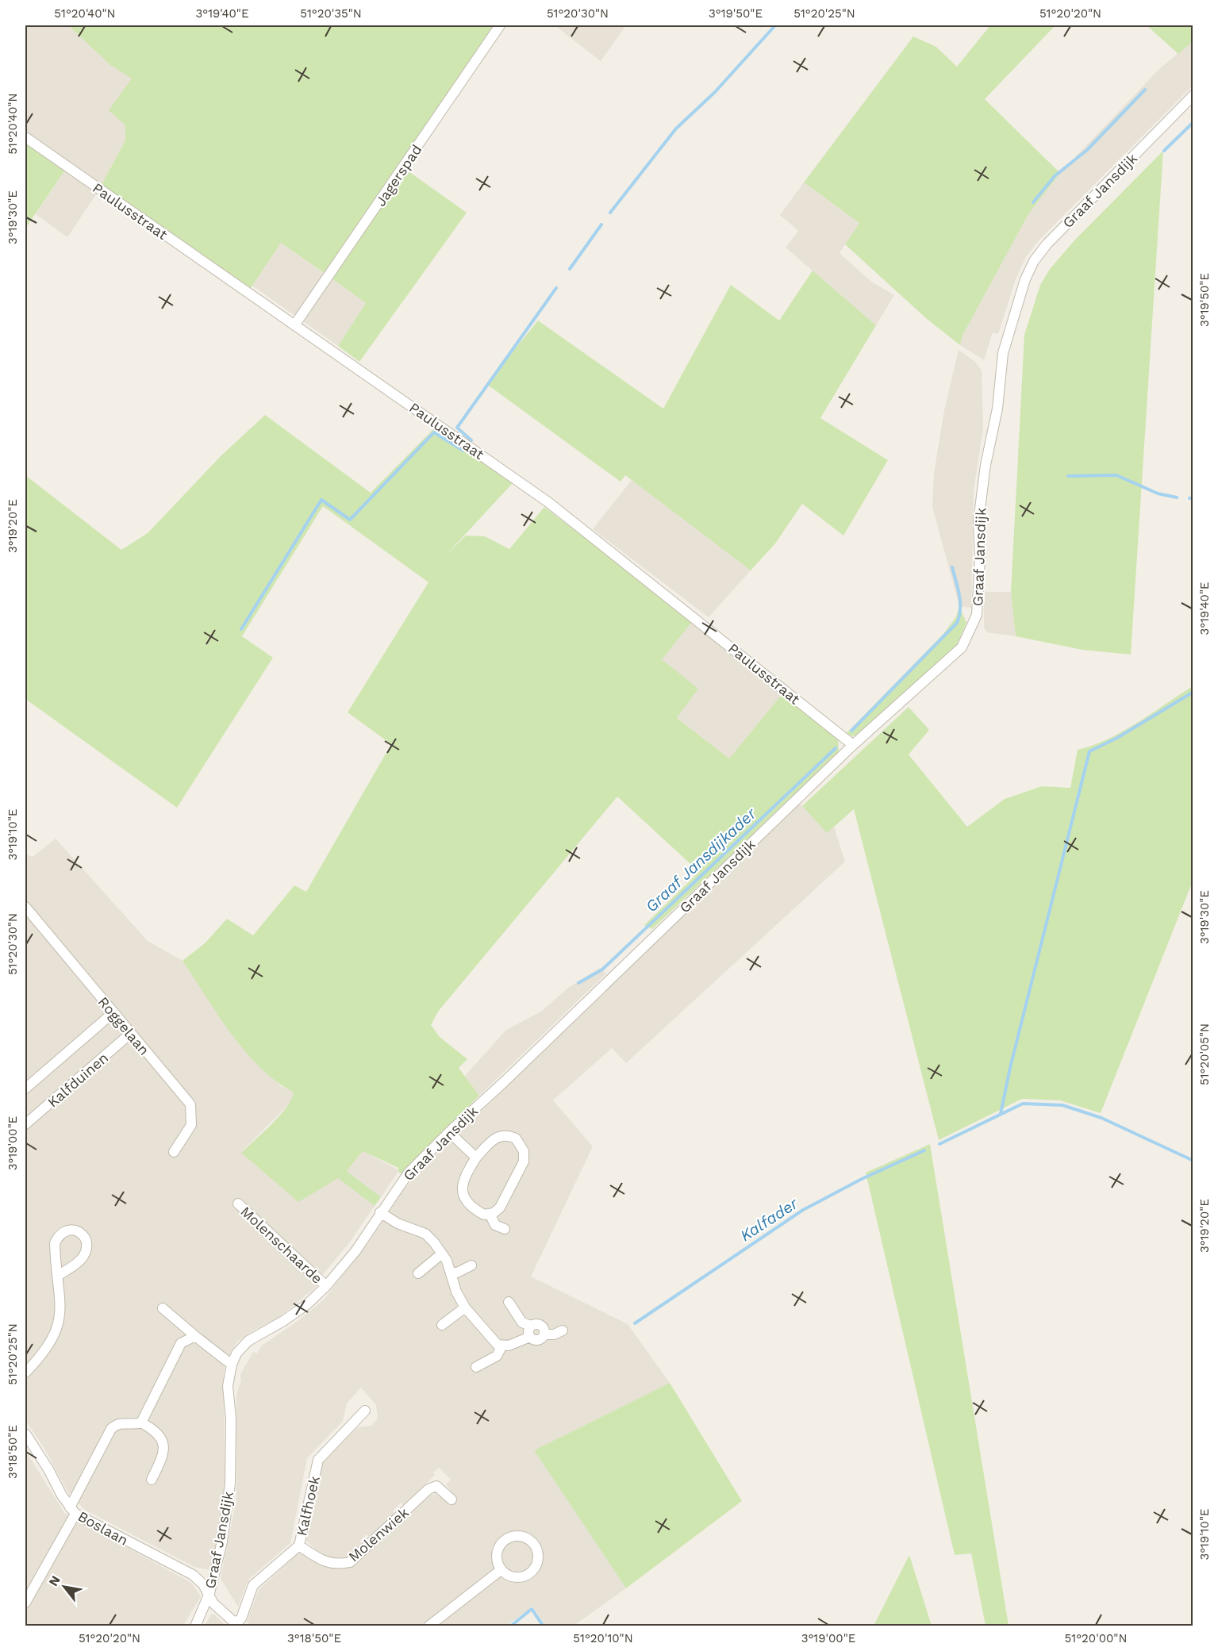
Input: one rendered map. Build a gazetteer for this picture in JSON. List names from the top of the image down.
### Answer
{
  "streets": {
    "street": [
      "Jagerspad",
      "Graaf Jansdijk",
      "Paulusstraat",
      "Roggelaan",
      "Kalfduinen",
      "Molenschaarde",
      "Kalfhoek",
      "Boslaan",
      "Molenwiek"
    ]
  },
  "crossings": [
    ["Jagerspad", "Paulusstraat"],
    ["Graaf Jansdijk", "Paulusstraat"],
    ["Graaf Jansdijk", "Molenschaarde"],
    ["Graaf Jansdijk", "Boslaan"],
    ["Roggelaan", "Kalfduinen"],
    ["Kalfhoek", "Boslaan"],
    ["Kalfhoek", "Molenwiek"]
  ],
  "water": ["Graaf Jansdijkader", "Kalfader"],
  "north": "top left",
  "coordinates": [
    "51°20'40\"N",
    "3°19'40\"E",
    "51°20'35\"N",
    "51°20'30\"N",
    "3°19'50\"E",
    "51°20'25\"N",
    "51°20'20\"N",
    "3°19'30\"E",
    "3°19'20\"E",
    "3°19'10\"E",
    "51°20'05\"N",
    "3°19'00\"E",
    "3°18'50\"E",
    "51°20'10\"N",
    "51°20'00\"N"
  ]
}
